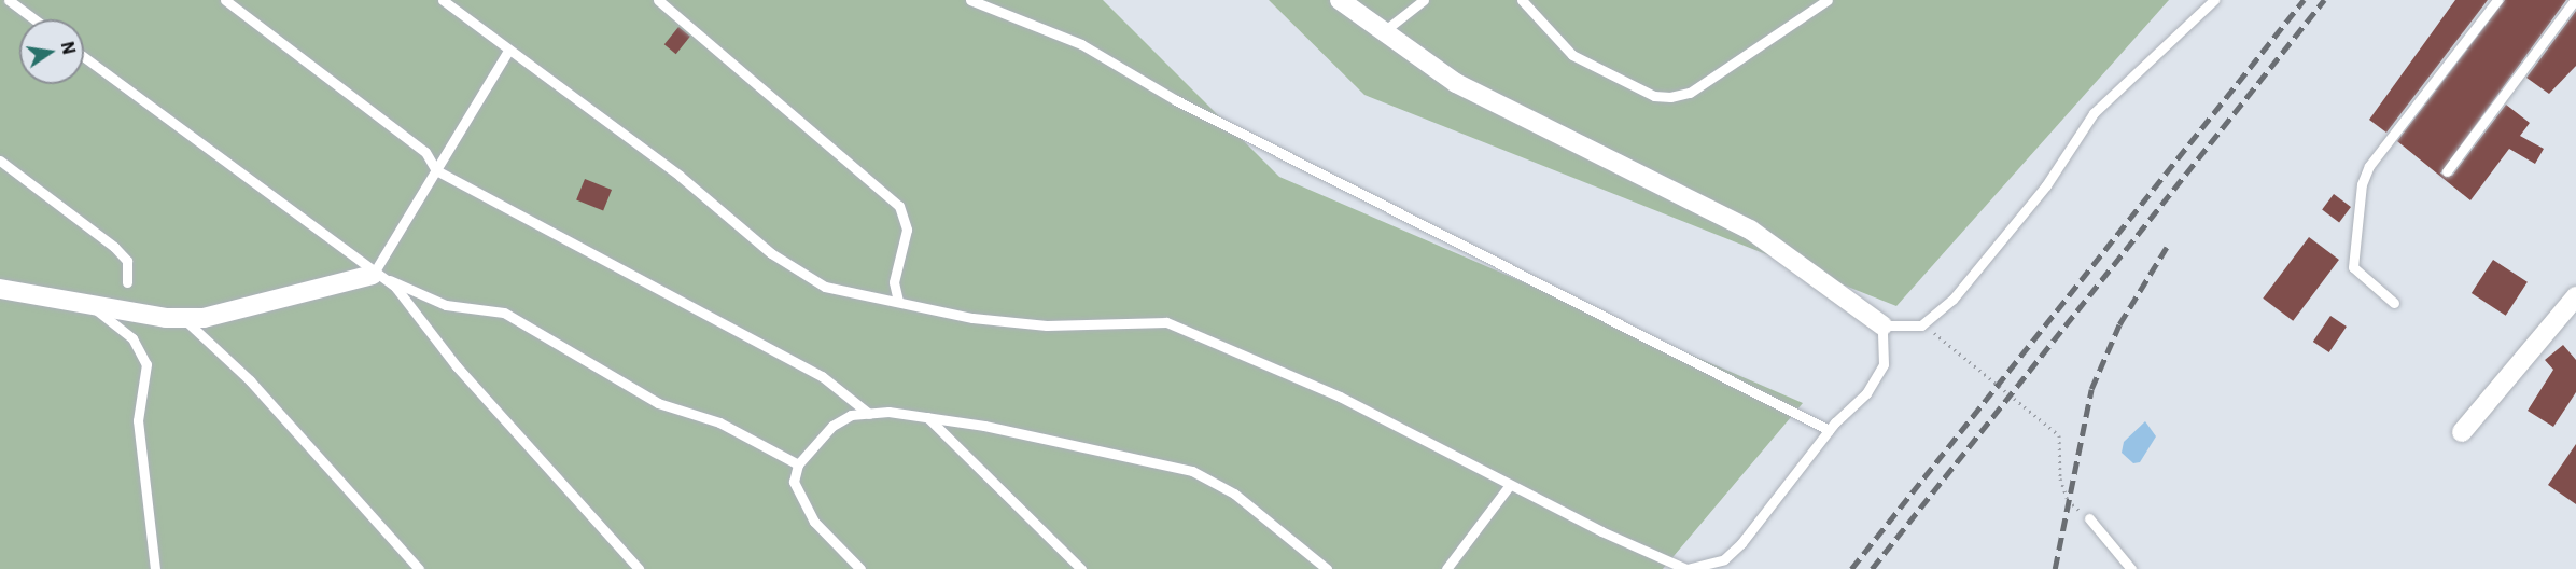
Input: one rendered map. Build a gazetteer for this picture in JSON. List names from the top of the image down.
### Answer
{
  "north": "right"
}
